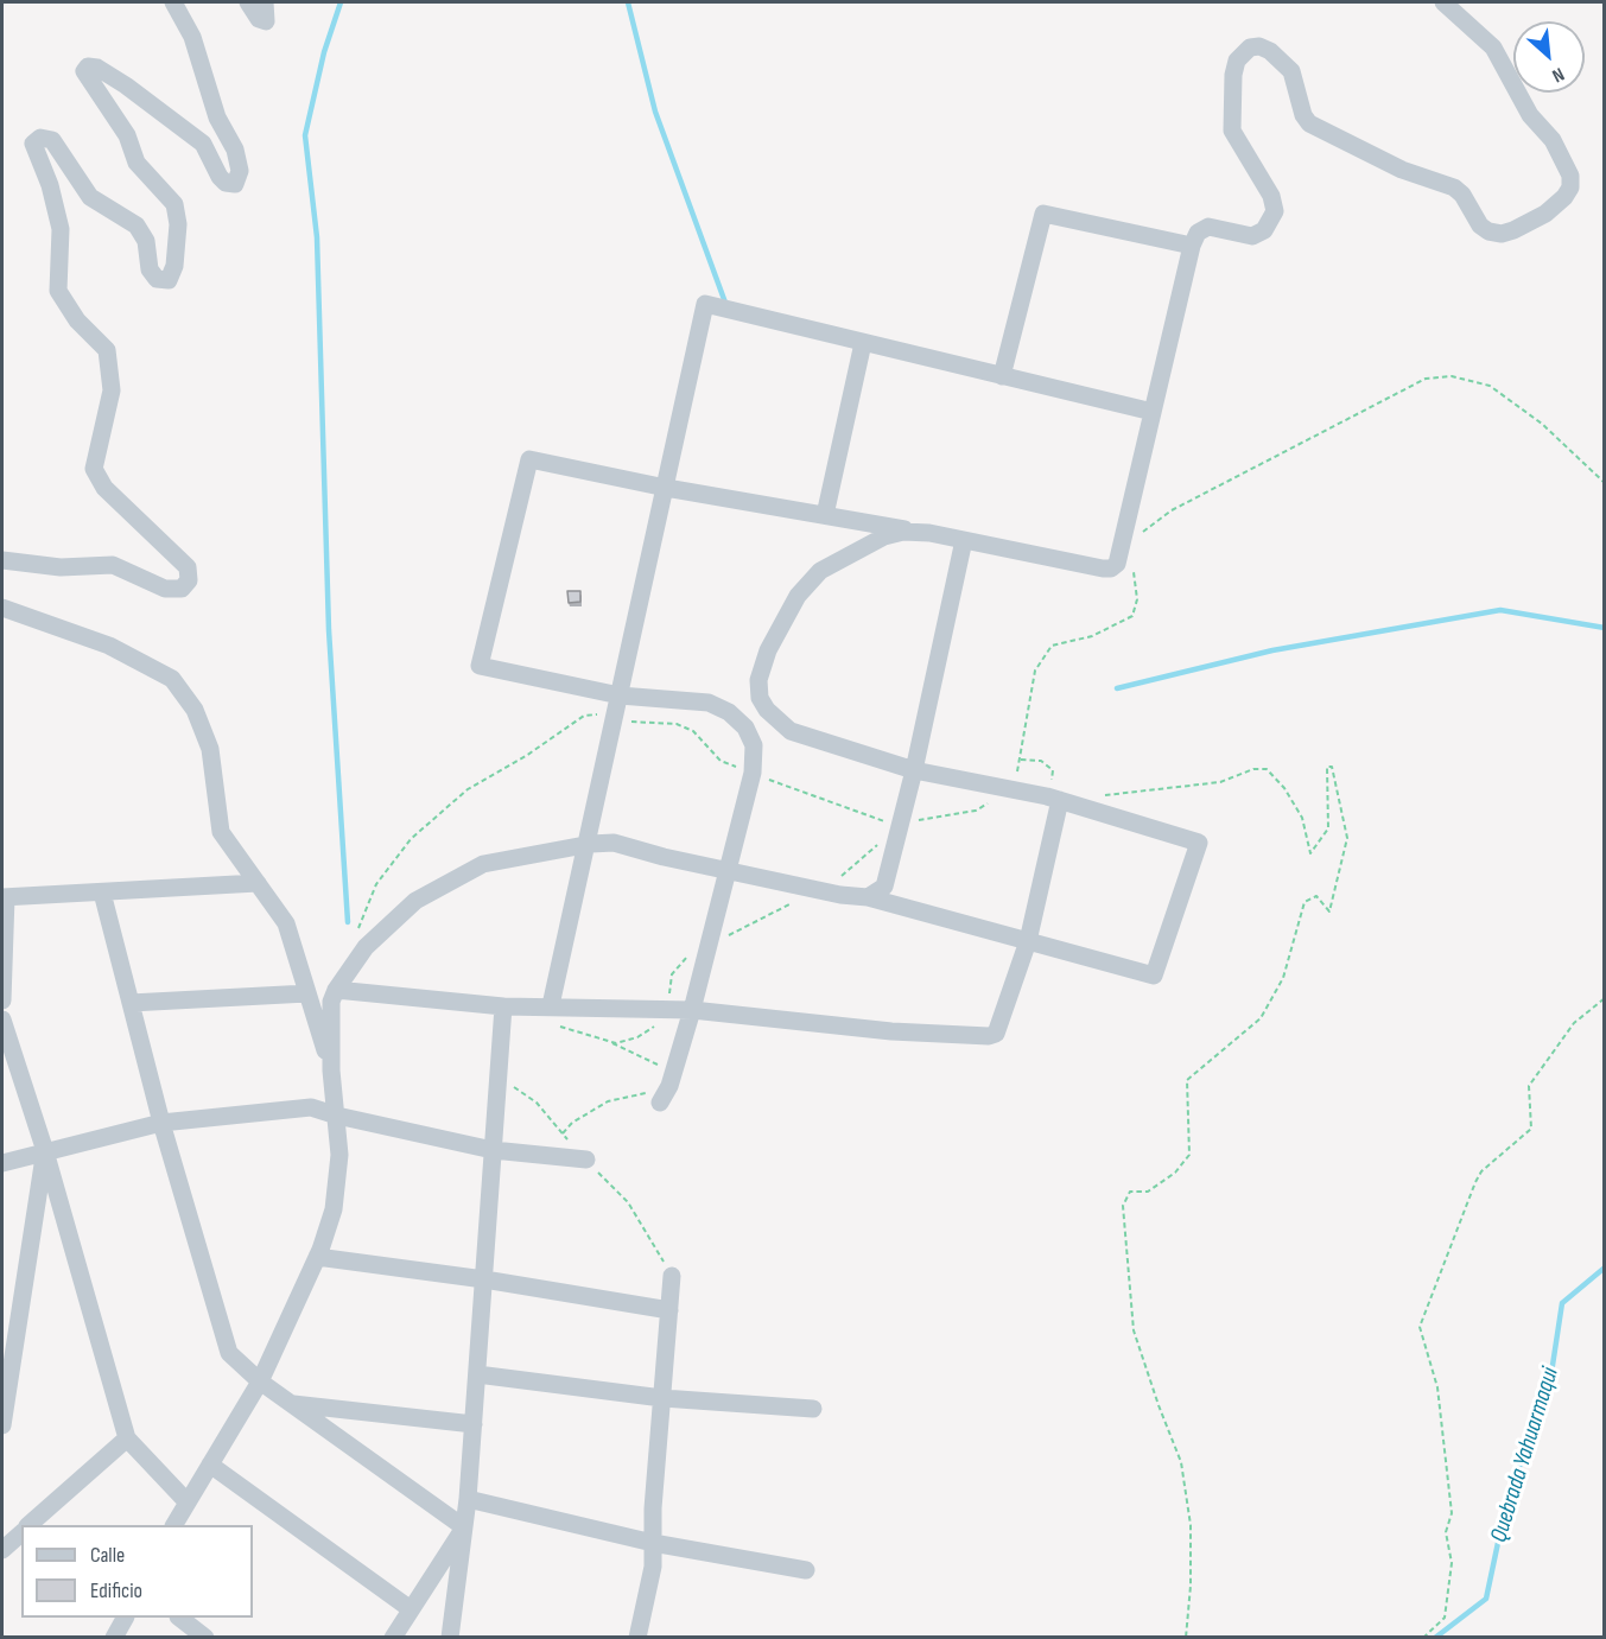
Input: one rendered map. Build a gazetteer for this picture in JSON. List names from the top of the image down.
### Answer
{
  "water": ["Quebrada Yahuarmaqui"],
  "legend": ["Calle", "Edificio"],
  "north": "bottom right"
}
